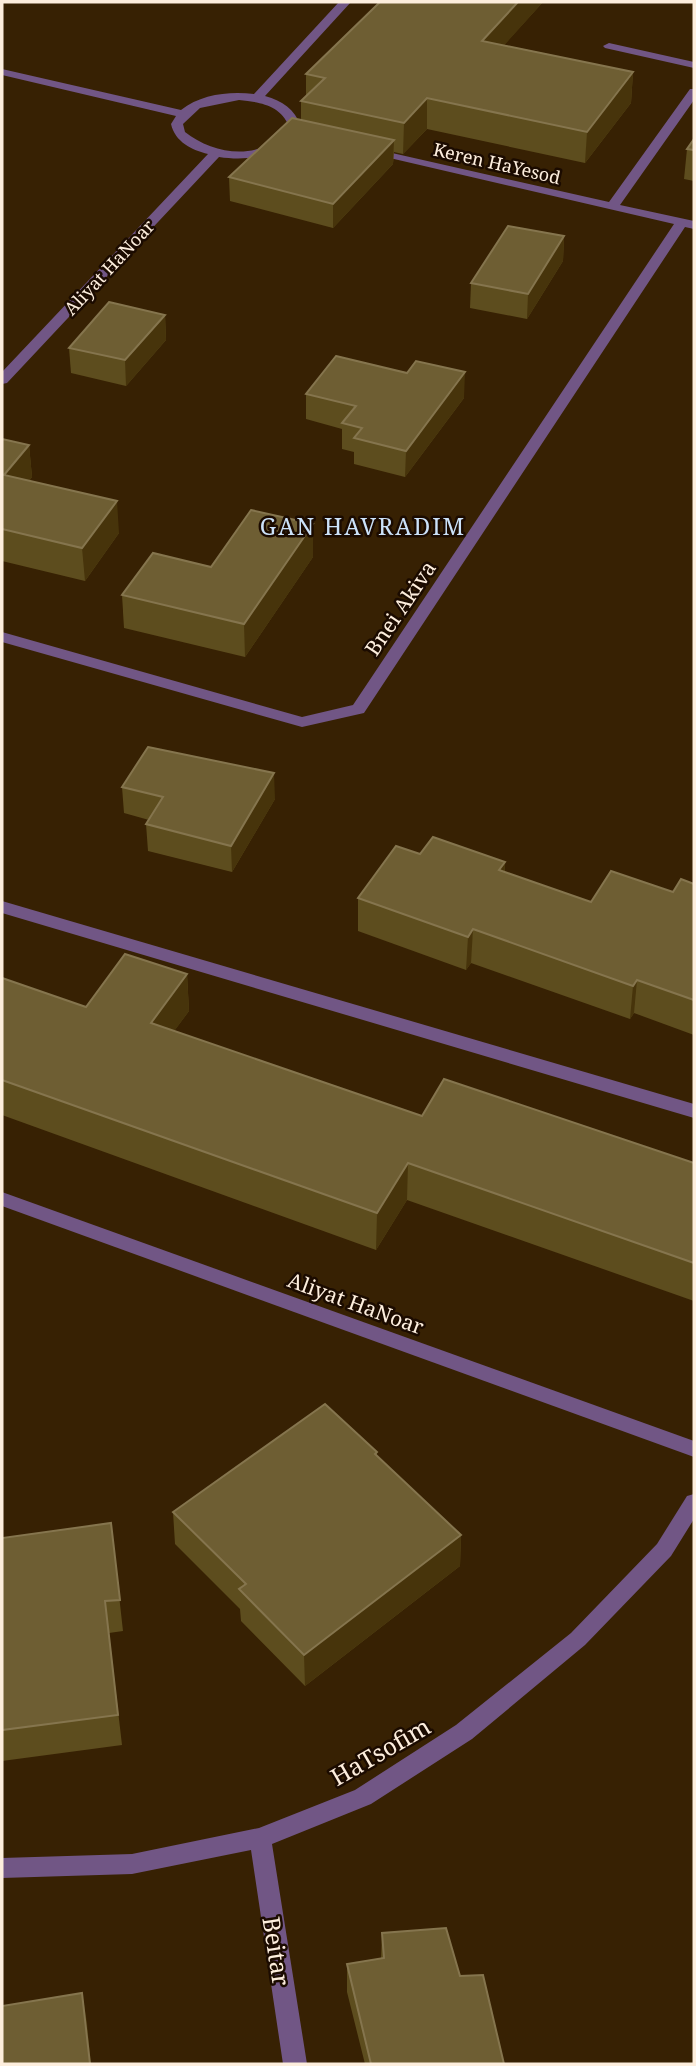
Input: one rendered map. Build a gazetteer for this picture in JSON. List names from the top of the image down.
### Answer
{
  "streets": {
    "street": [
      "Keren HaYesod",
      "Aliyat HaNoar",
      "Bnei Akiva",
      "HaTsofim",
      "Beitar"
    ]
  },
  "crossings": [
    ["Keren HaYesod", "Bnei Akiva"],
    ["HaTsofim", "Beitar"]
  ],
  "districts": ["GAN HAVRADIM"]
}
